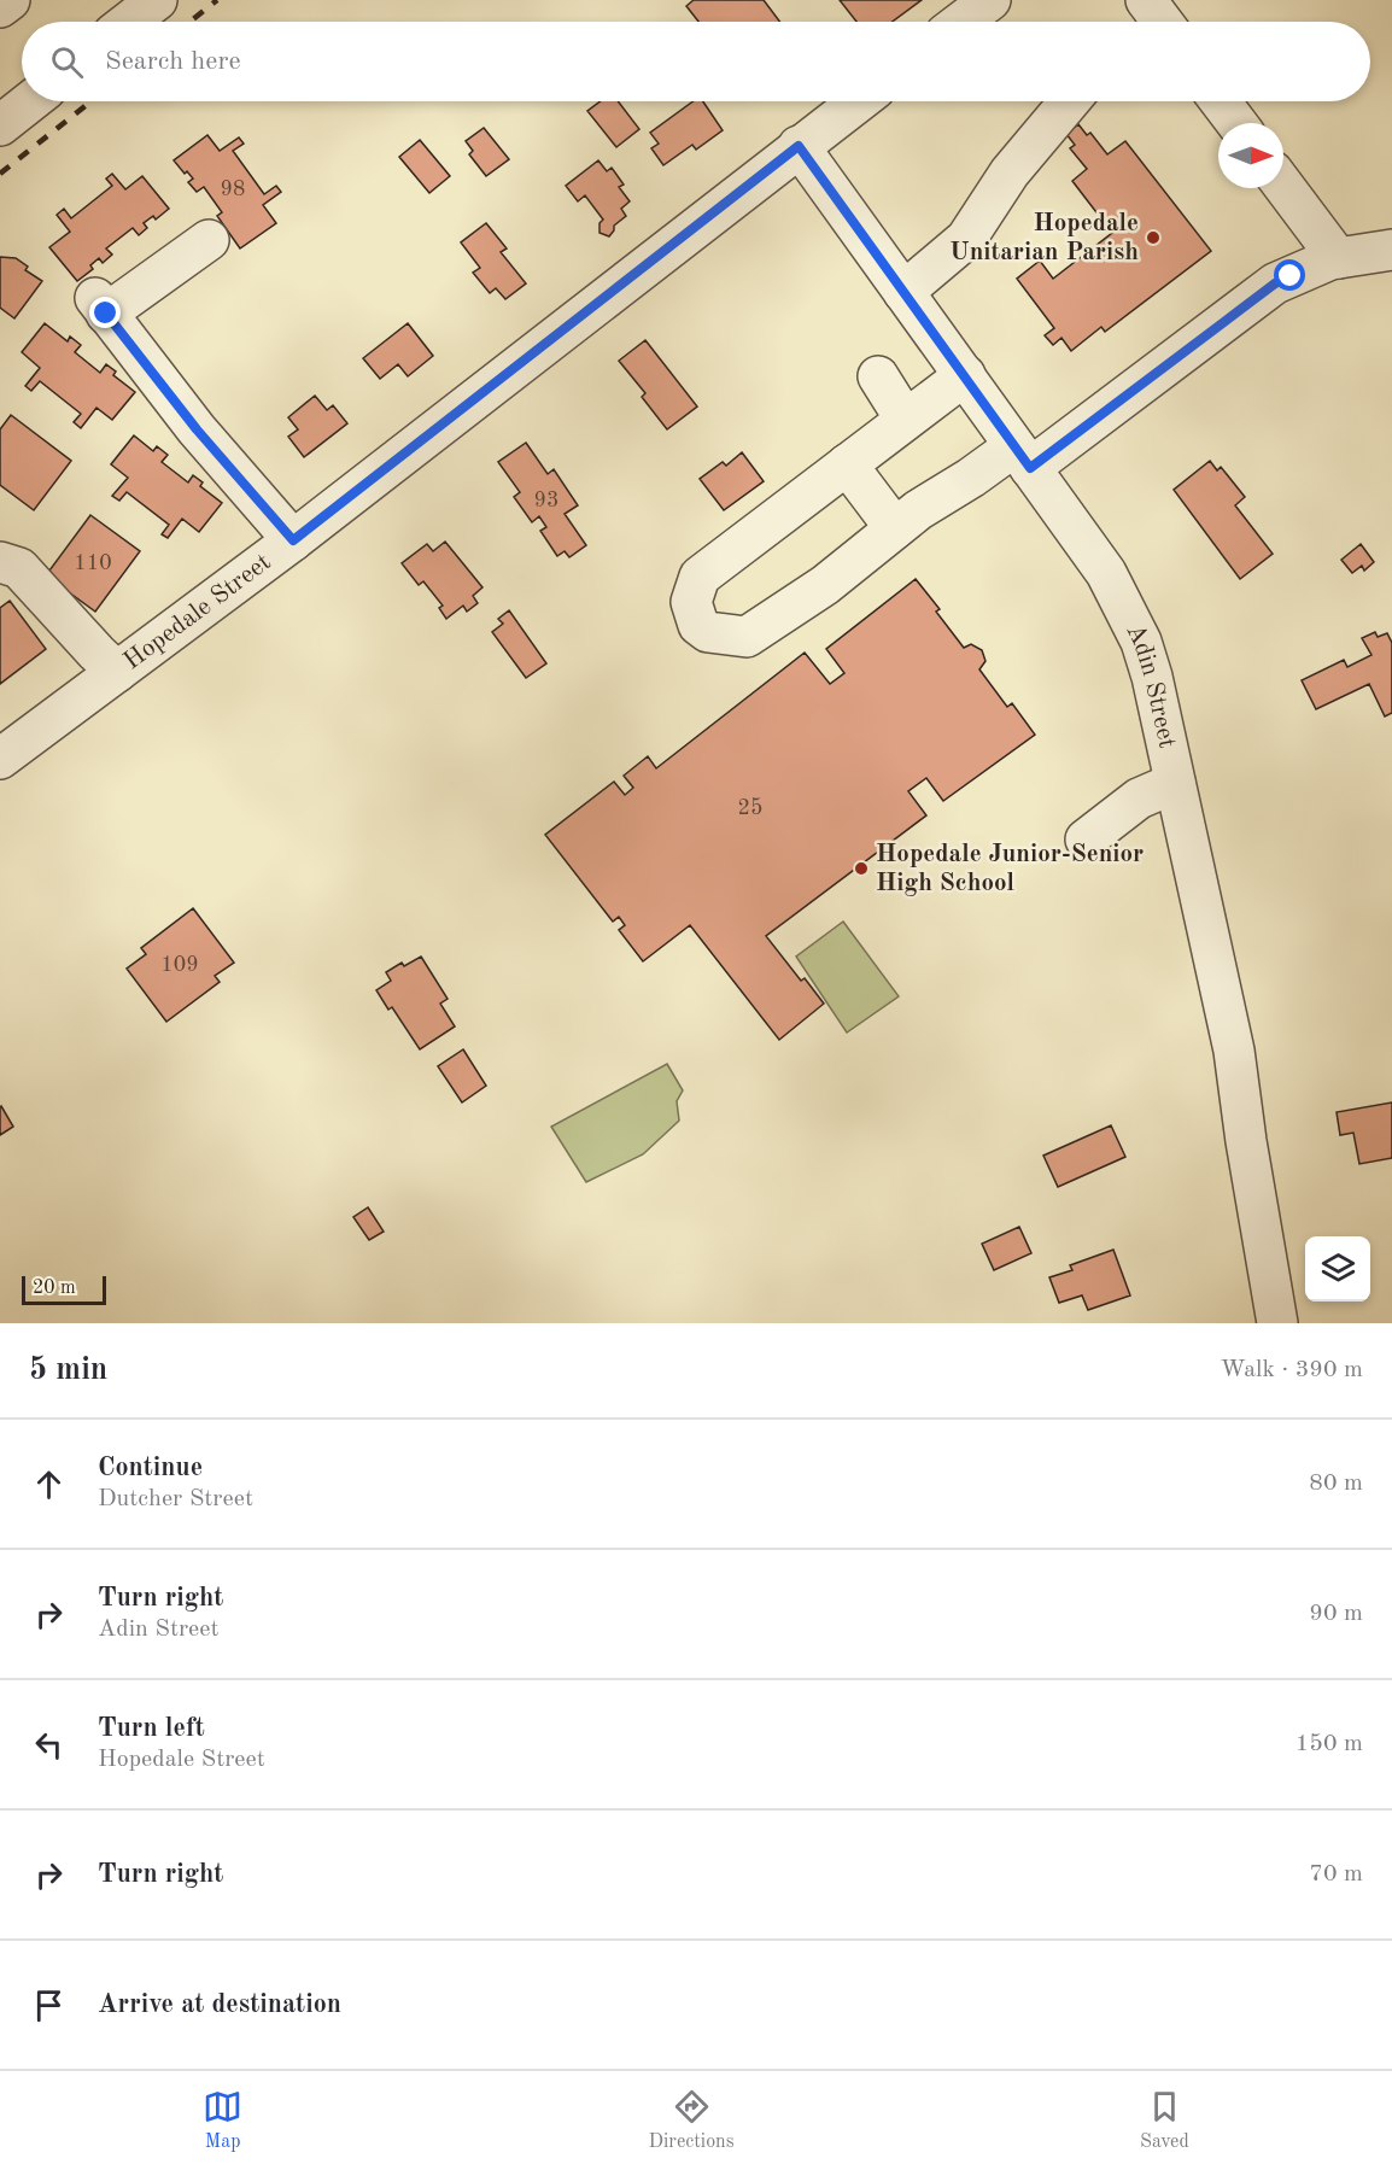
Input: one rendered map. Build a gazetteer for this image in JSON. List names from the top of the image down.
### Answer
{
  "streets": {
    "street": ["Hopedale Street", "Adin Street"]
  },
  "crossings": [
    ["Hopedale Street", "Adin Street"]
  ],
  "places": ["Hopedale Unitarian Parish", "Hopedale Junior-Senior High School"],
  "house_numbers": [
    "98",
    "93",
    "110",
    "25",
    "109"
  ],
  "scale_bar": "20 m",
  "north": "right",
  "page": {
    "search": "Search here",
    "scale": "20 m",
    "heading": ["5 min", "Walk · 390 m"],
    "list": [
      ["Continue", "Dutcher Street", "80 m"],
      ["Turn right", "Adin Street", "90 m"],
      ["Turn left", "Hopedale Street", "150 m"],
      ["Turn right", "70 m"],
      "Arrive at destination"
    ],
    "nav": ["Map", "Directions", "Saved"]
  }
}
